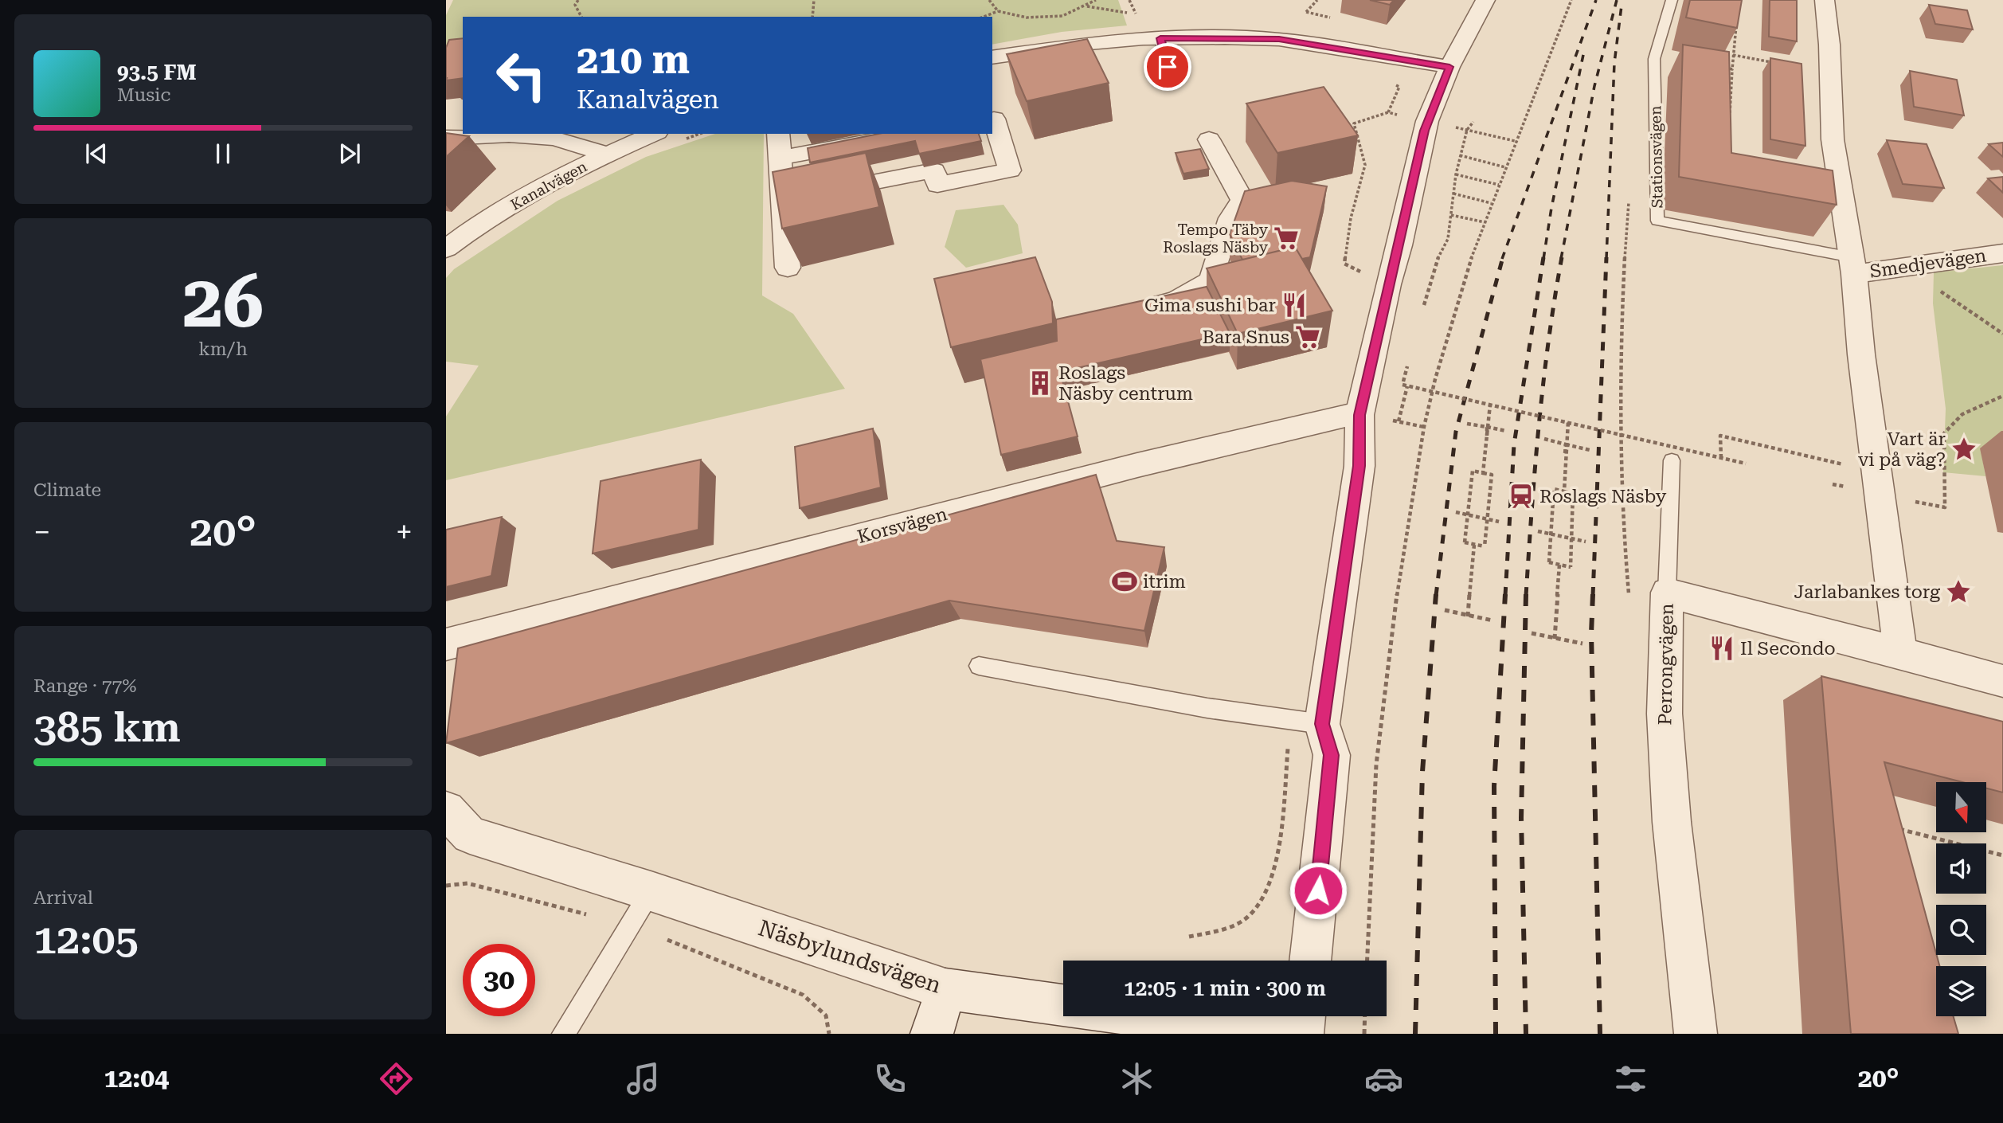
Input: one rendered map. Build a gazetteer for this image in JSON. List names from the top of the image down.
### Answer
{
  "streets": {
    "street": [
      "Kanalvägen",
      "Smedjevägen",
      "Korsvägen",
      "Perrongvägen",
      "Näsbylundsvägen"
    ],
    "lane": ["Stationsvägen"]
  },
  "crossings": [
    ["Stationsvägen", "Smedjevägen"]
  ],
  "places": {
    "supermarket": ["Tempo Täby Roslags Näsby", "Bara Snus"],
    "restaurant": ["Gima sushi bar", "Il Secondo"],
    "building": ["Roslags Näsby centrum"],
    "place": ["Vart är vi på väg?", "Jarlabankes torg"],
    "station": ["Roslags Näsby"],
    "sports": ["itrim"]
  },
  "north": "bottom",
  "page": {
    "turn": ["210 m", "Kanalvägen"],
    "song": ["93.5 FM", "Music"],
    "tile": [
      ["26", "km/h"],
      "Climate",
      ["Range · 77%", "385 km"],
      ["Arrival", "12:05"]
    ],
    "heat": ["−", "20°", "+"],
    "limit": "30",
    "trip": "12:05 · 1 min · 300 m",
    "tabs": ["12:04", "20°"]
  }
}
